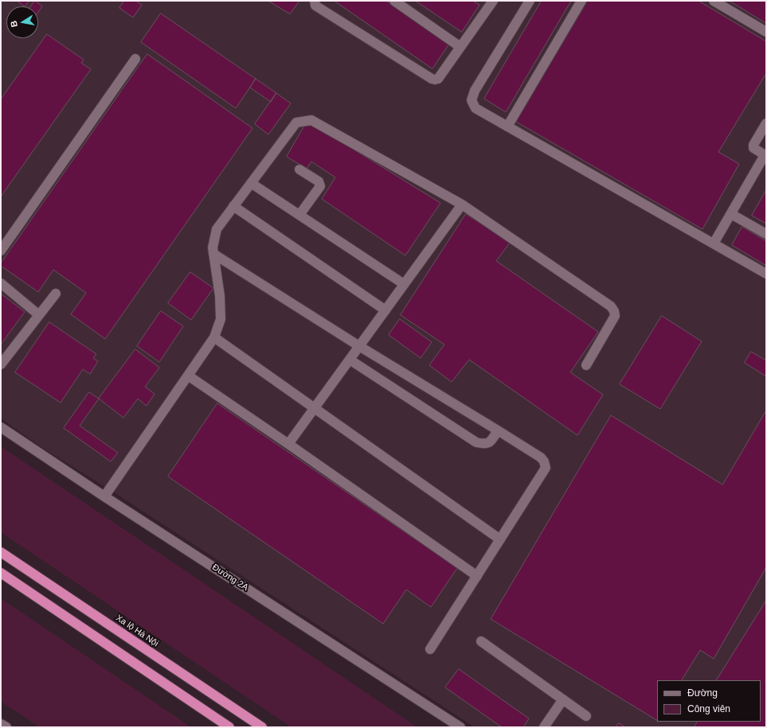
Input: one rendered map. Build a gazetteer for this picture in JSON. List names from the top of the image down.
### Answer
{
  "streets": {
    "highway": ["Xa lộ Hà Nội"],
    "street": ["Đường 2A"]
  },
  "legend": ["Đường", "Công viên"],
  "north": "left"
}
